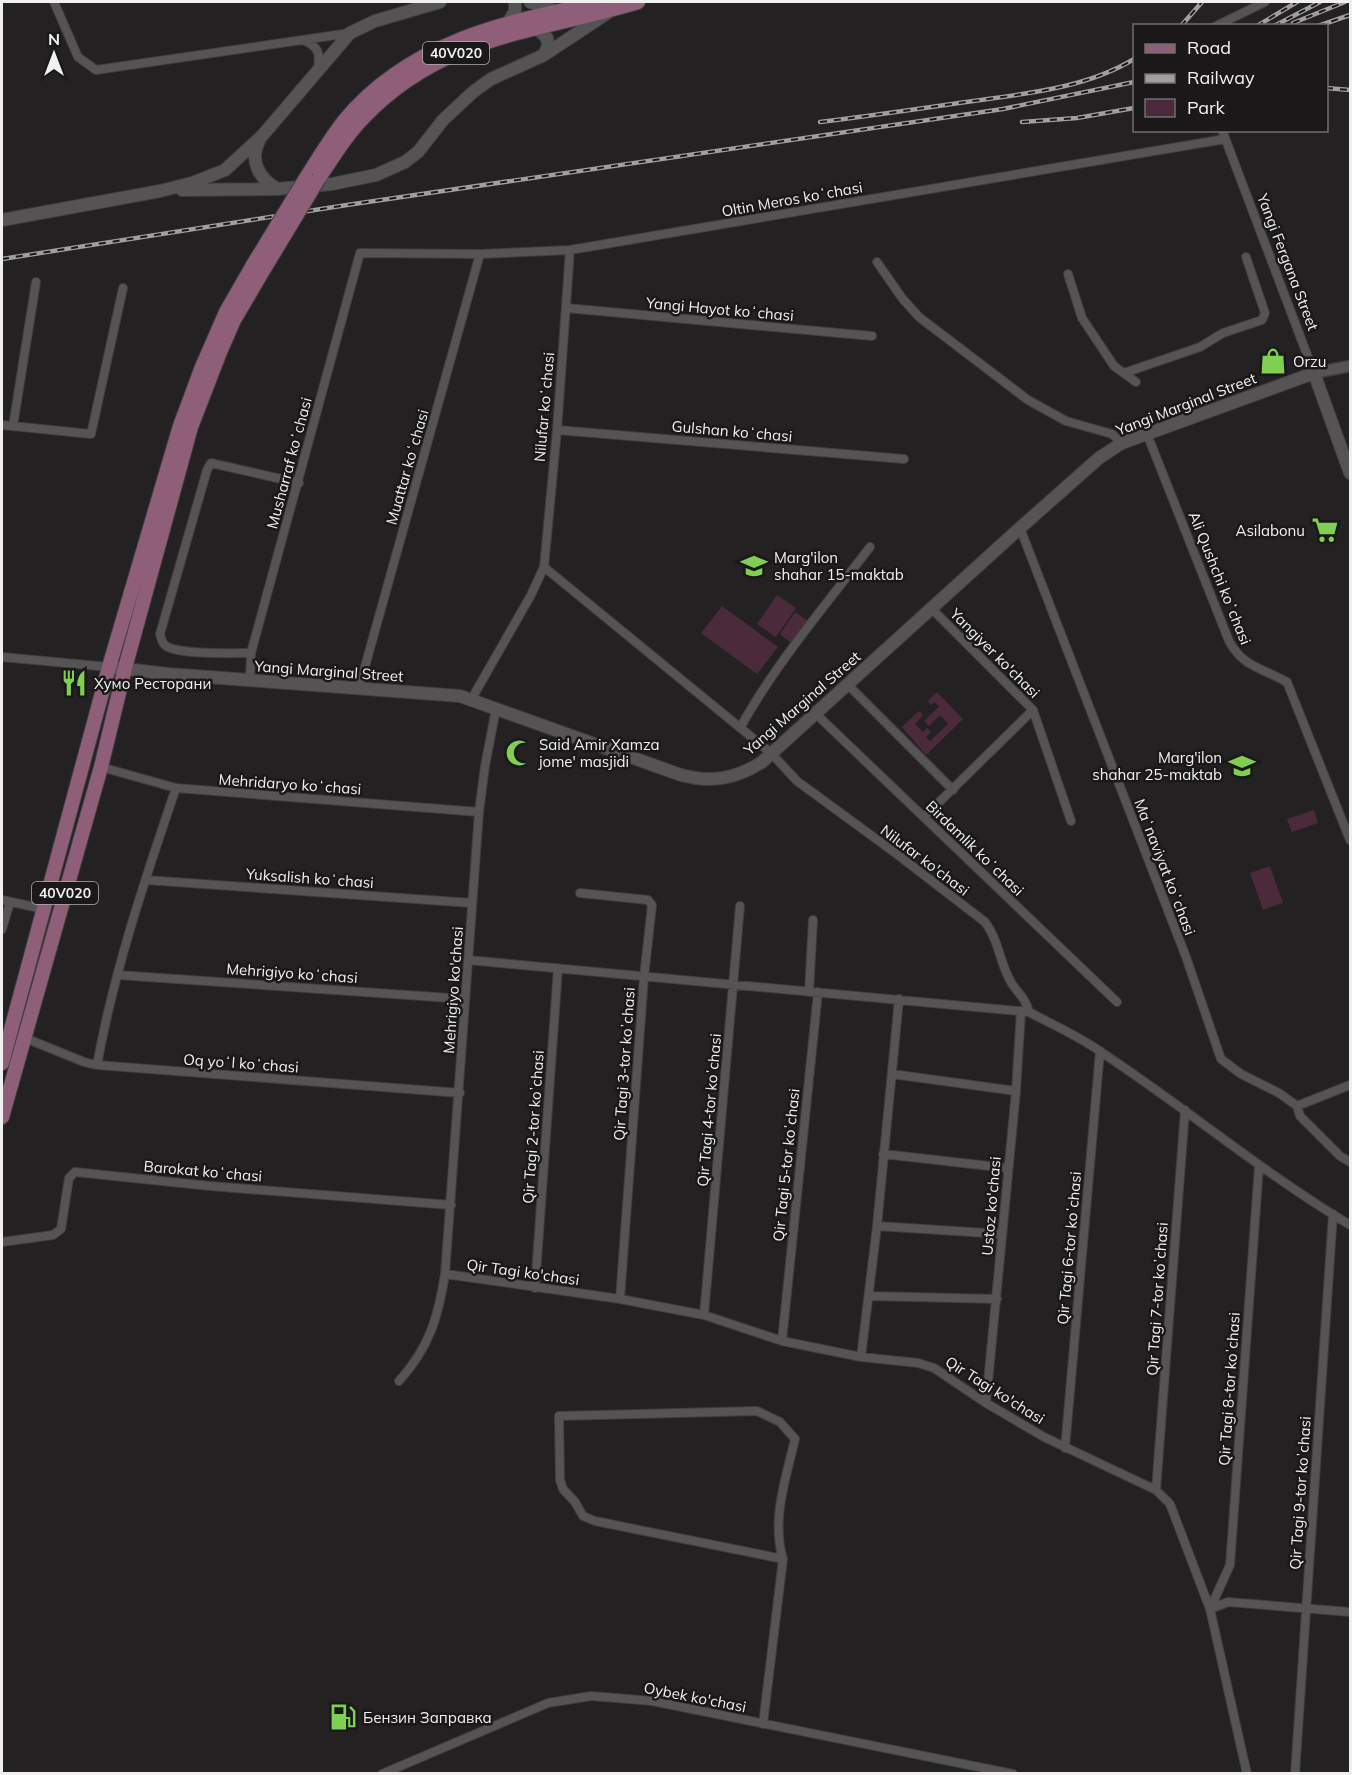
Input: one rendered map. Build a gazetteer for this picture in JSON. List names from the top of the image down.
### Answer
{
  "streets": {
    "main road": ["40V020", "Yangi Fergana Street", "Yangi Marginal Street"],
    "street": [
      "Oltin Meros koʻchasi",
      "Yangi Hayot koʻchasi",
      "Nilufar koʻchasi",
      "Gulshan koʻchasi",
      "Musharraf koʻchasi",
      "Muattar koʻchasi",
      "Ali Qushchi koʻchasi",
      "Yangiyer ko'chasi",
      "Mehridaryo koʻchasi",
      "Birdamlik koʻchasi",
      "Nilufar ko'chasi",
      "Maʻnaviyat koʻchasi",
      "Yuksalish koʻchasi",
      "Mehrigiyo koʻchasi",
      "Mehrigiyo ko'chasi",
      "Oq yoʻl koʻchasi",
      "Qir Tagi 3-tor koʼchasi",
      "Qir Tagi 4-tor koʼchasi",
      "Qir Tagi 2-tor koʼchasi",
      "Qir Tagi 5-tor koʼchasi",
      "Barokat koʻchasi",
      "Ustoz ko'chasi",
      "Qir Tagi 6-tor koʼchasi",
      "Qir Tagi ko'chasi",
      "Qir Tagi 7-tor koʼchasi",
      "Qir Tagi 8-tor koʼchasi",
      "Qir Tagi 9-tor koʼchasi",
      "Oybek ko'chasi"
    ]
  },
  "crossings": [
    ["40V020", "Yangi Marginal Street"],
    ["40V020", "Mehridaryo koʻchasi"],
    ["40V020", "Oq yoʻl koʻchasi"],
    ["Oltin Meros koʻchasi", "Yangi Fergana Street"],
    ["Oltin Meros koʻchasi", "Nilufar koʻchasi"],
    ["Oltin Meros koʻchasi", "Musharraf koʻchasi"],
    ["Oltin Meros koʻchasi", "Muattar koʻchasi"],
    ["Yangi Fergana Street", "Yangi Marginal Street"],
    ["Yangi Hayot koʻchasi", "Nilufar koʻchasi"],
    ["Yangi Marginal Street", "Nilufar koʻchasi"],
    ["Yangi Marginal Street", "Musharraf koʻchasi"],
    ["Yangi Marginal Street", "Muattar koʻchasi"],
    ["Yangi Marginal Street", "Ali Qushchi koʻchasi"],
    ["Yangi Marginal Street", "Yangiyer ko'chasi"],
    ["Yangi Marginal Street", "Birdamlik koʻchasi"],
    ["Yangi Marginal Street", "Nilufar ko'chasi"],
    ["Yangi Marginal Street", "Maʻnaviyat koʻchasi"],
    ["Yangi Marginal Street", "Mehrigiyo ko'chasi"],
    ["Nilufar koʻchasi", "Gulshan koʻchasi"],
    ["Yangiyer ko'chasi", "Birdamlik koʻchasi"],
    ["Mehridaryo koʻchasi", "Mehrigiyo ko'chasi"],
    ["Nilufar ko'chasi", "Ustoz ko'chasi"],
    ["Yuksalish koʻchasi", "Mehrigiyo ko'chasi"],
    ["Mehrigiyo koʻchasi", "Mehrigiyo ko'chasi"],
    ["Mehrigiyo ko'chasi", "Oq yoʻl koʻchasi"],
    ["Mehrigiyo ko'chasi", "Barokat koʻchasi"],
    ["Mehrigiyo ko'chasi", "Qir Tagi ko'chasi"],
    ["Qir Tagi 3-tor koʼchasi", "Qir Tagi ko'chasi"],
    ["Qir Tagi 4-tor koʼchasi", "Qir Tagi ko'chasi"],
    ["Qir Tagi 2-tor koʼchasi", "Qir Tagi ko'chasi"],
    ["Qir Tagi 5-tor koʼchasi", "Qir Tagi ko'chasi"],
    ["Ustoz ko'chasi", "Qir Tagi ko'chasi"],
    ["Qir Tagi 6-tor koʼchasi", "Qir Tagi ko'chasi"],
    ["Qir Tagi ko'chasi", "Qir Tagi 7-tor koʼchasi"],
    ["Qir Tagi ko'chasi", "Qir Tagi 8-tor koʼchasi"]
  ],
  "places": {
    "shop": ["Orzu"],
    "supermarket": ["Asilabonu"],
    "school or university": ["Marg'ilon shahar 15-maktab", "Marg'ilon shahar 25-maktab"],
    "restaurant": ["Хумо Ресторани"],
    "mosque": ["Said Amir Xamza jome' masjidi"],
    "fuel station": ["Бензин Заправка"]
  },
  "legend": ["Road", "Railway", "Park"],
  "north": "top"
}
